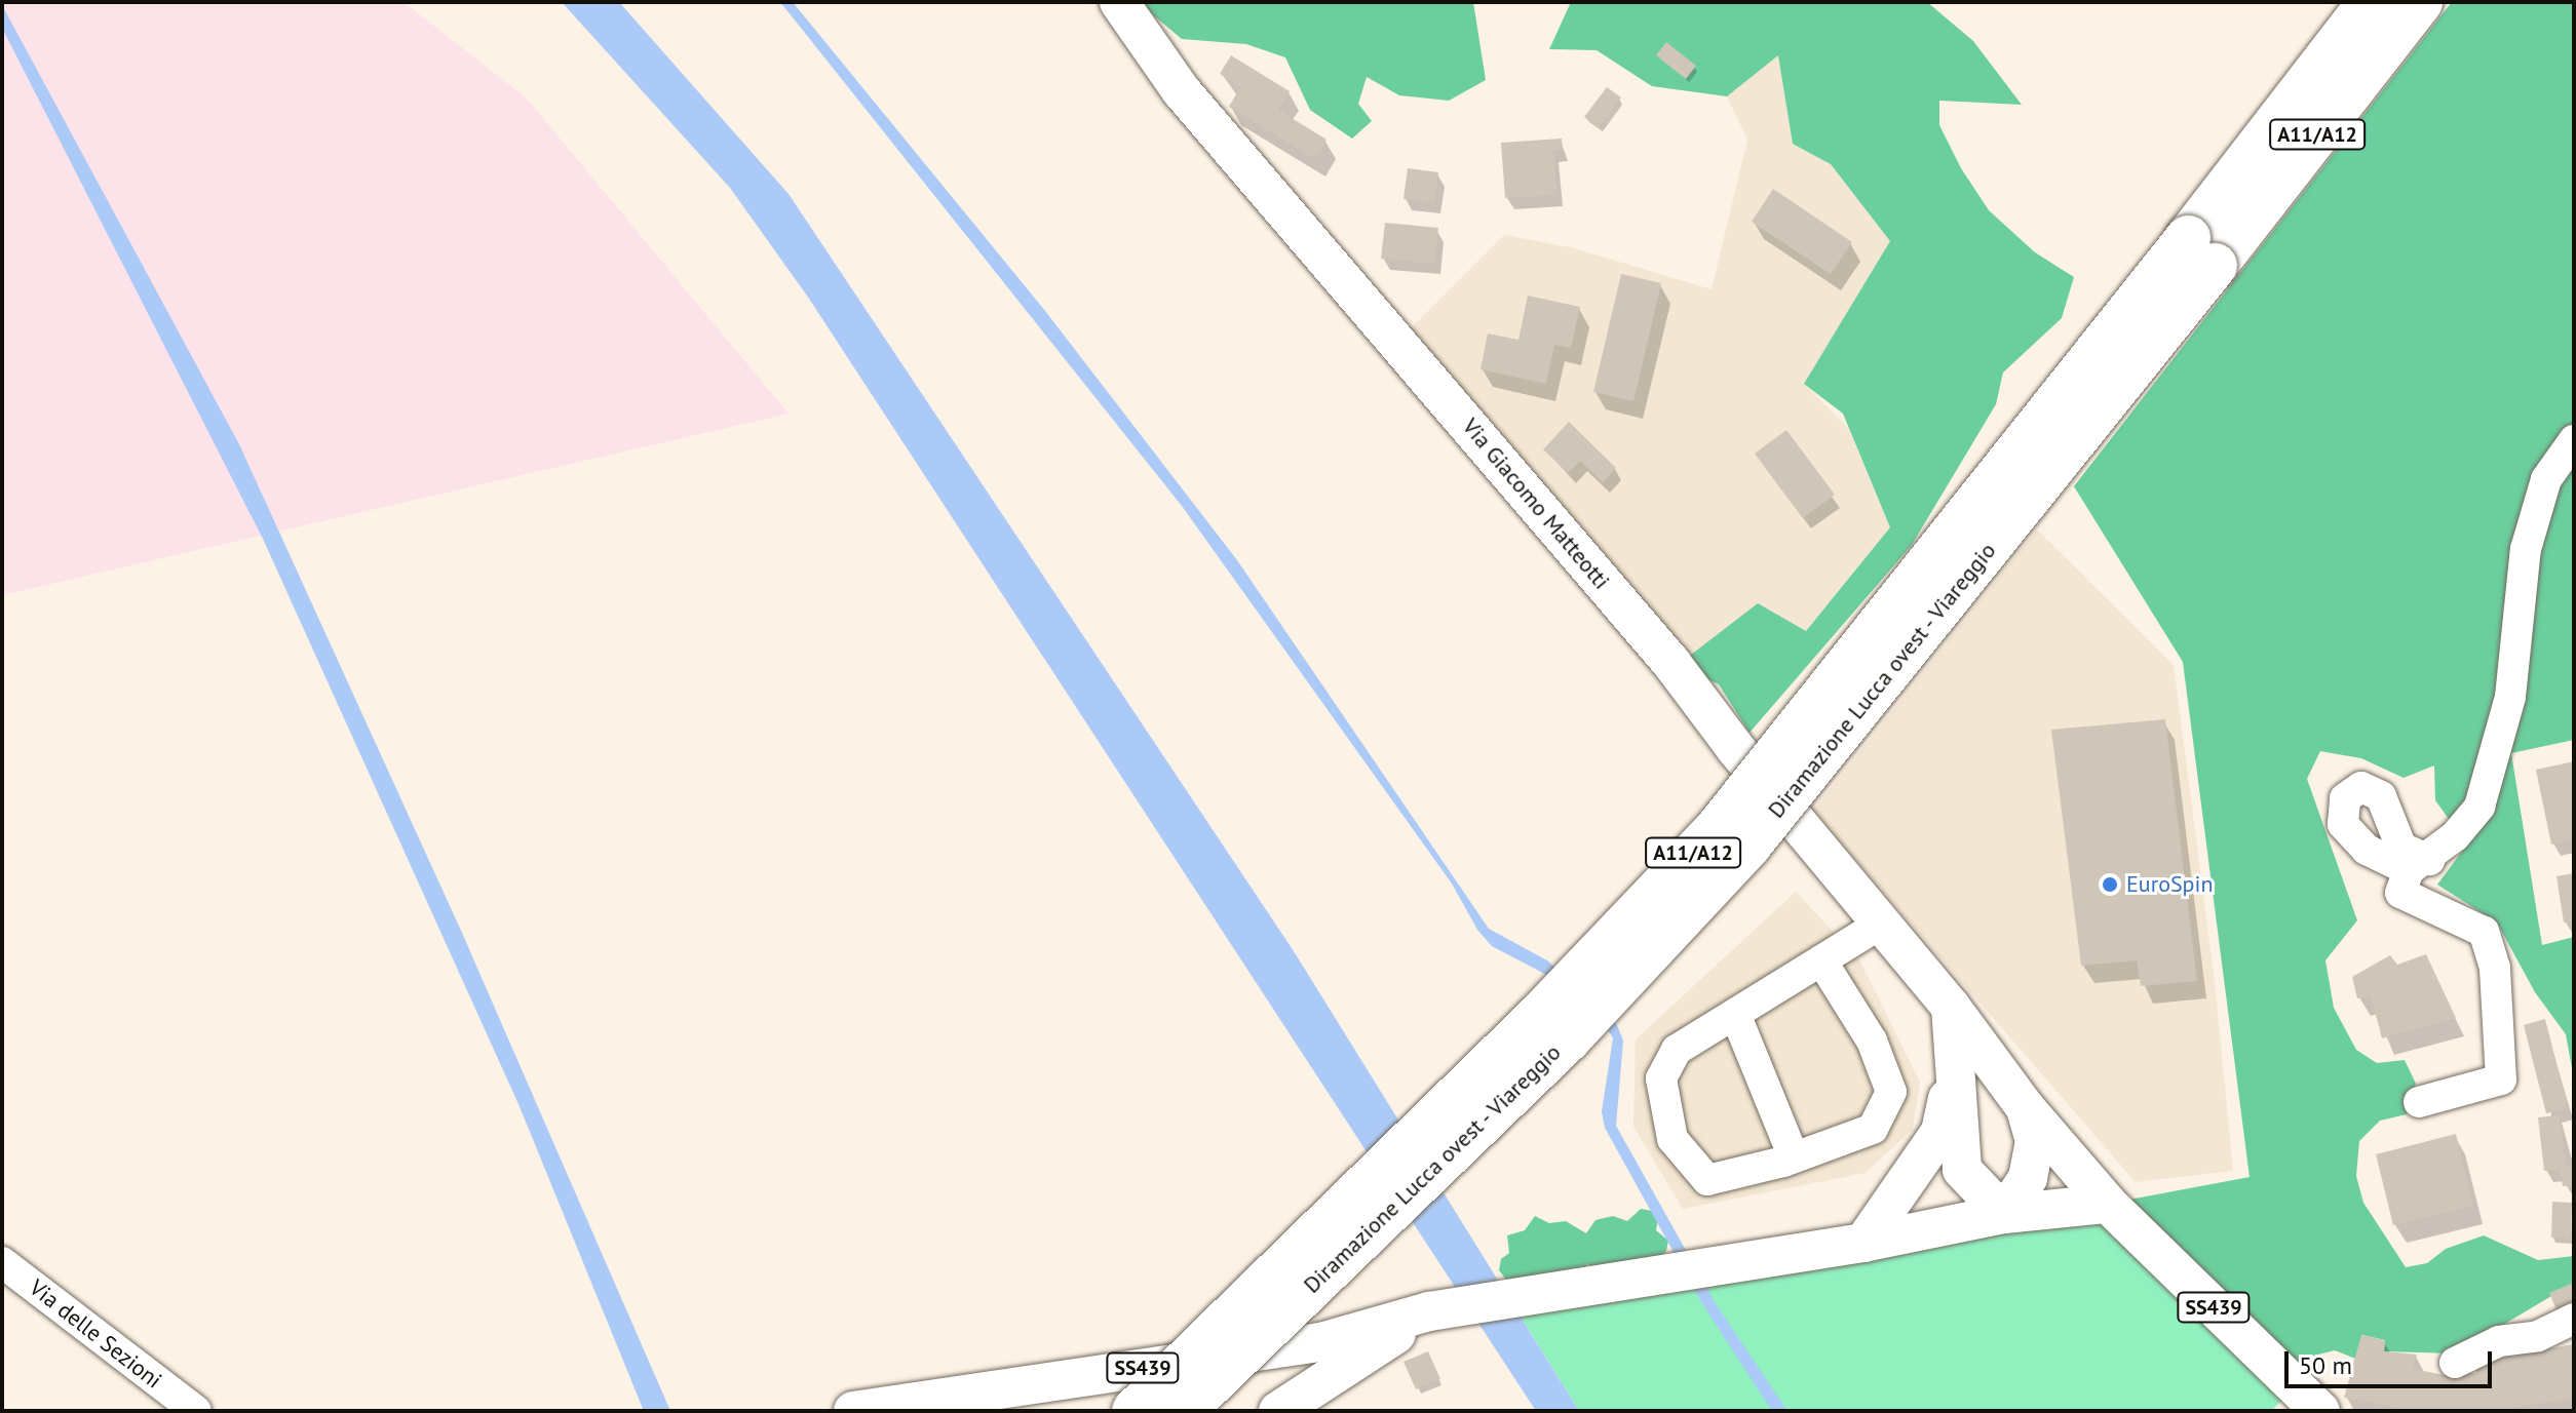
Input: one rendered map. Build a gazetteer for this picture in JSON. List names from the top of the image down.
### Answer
{
  "streets": {
    "highway": ["A11/A12", "Diramazione Lucca ovest - Viareggio"],
    "main road": ["Via Giacomo Matteotti", "SS439"],
    "street": ["Via delle Sezioni"]
  },
  "crossings": [
    ["Via Giacomo Matteotti", "SS439"]
  ],
  "places": ["EuroSpin"],
  "scale_bar": "50 m"
}
